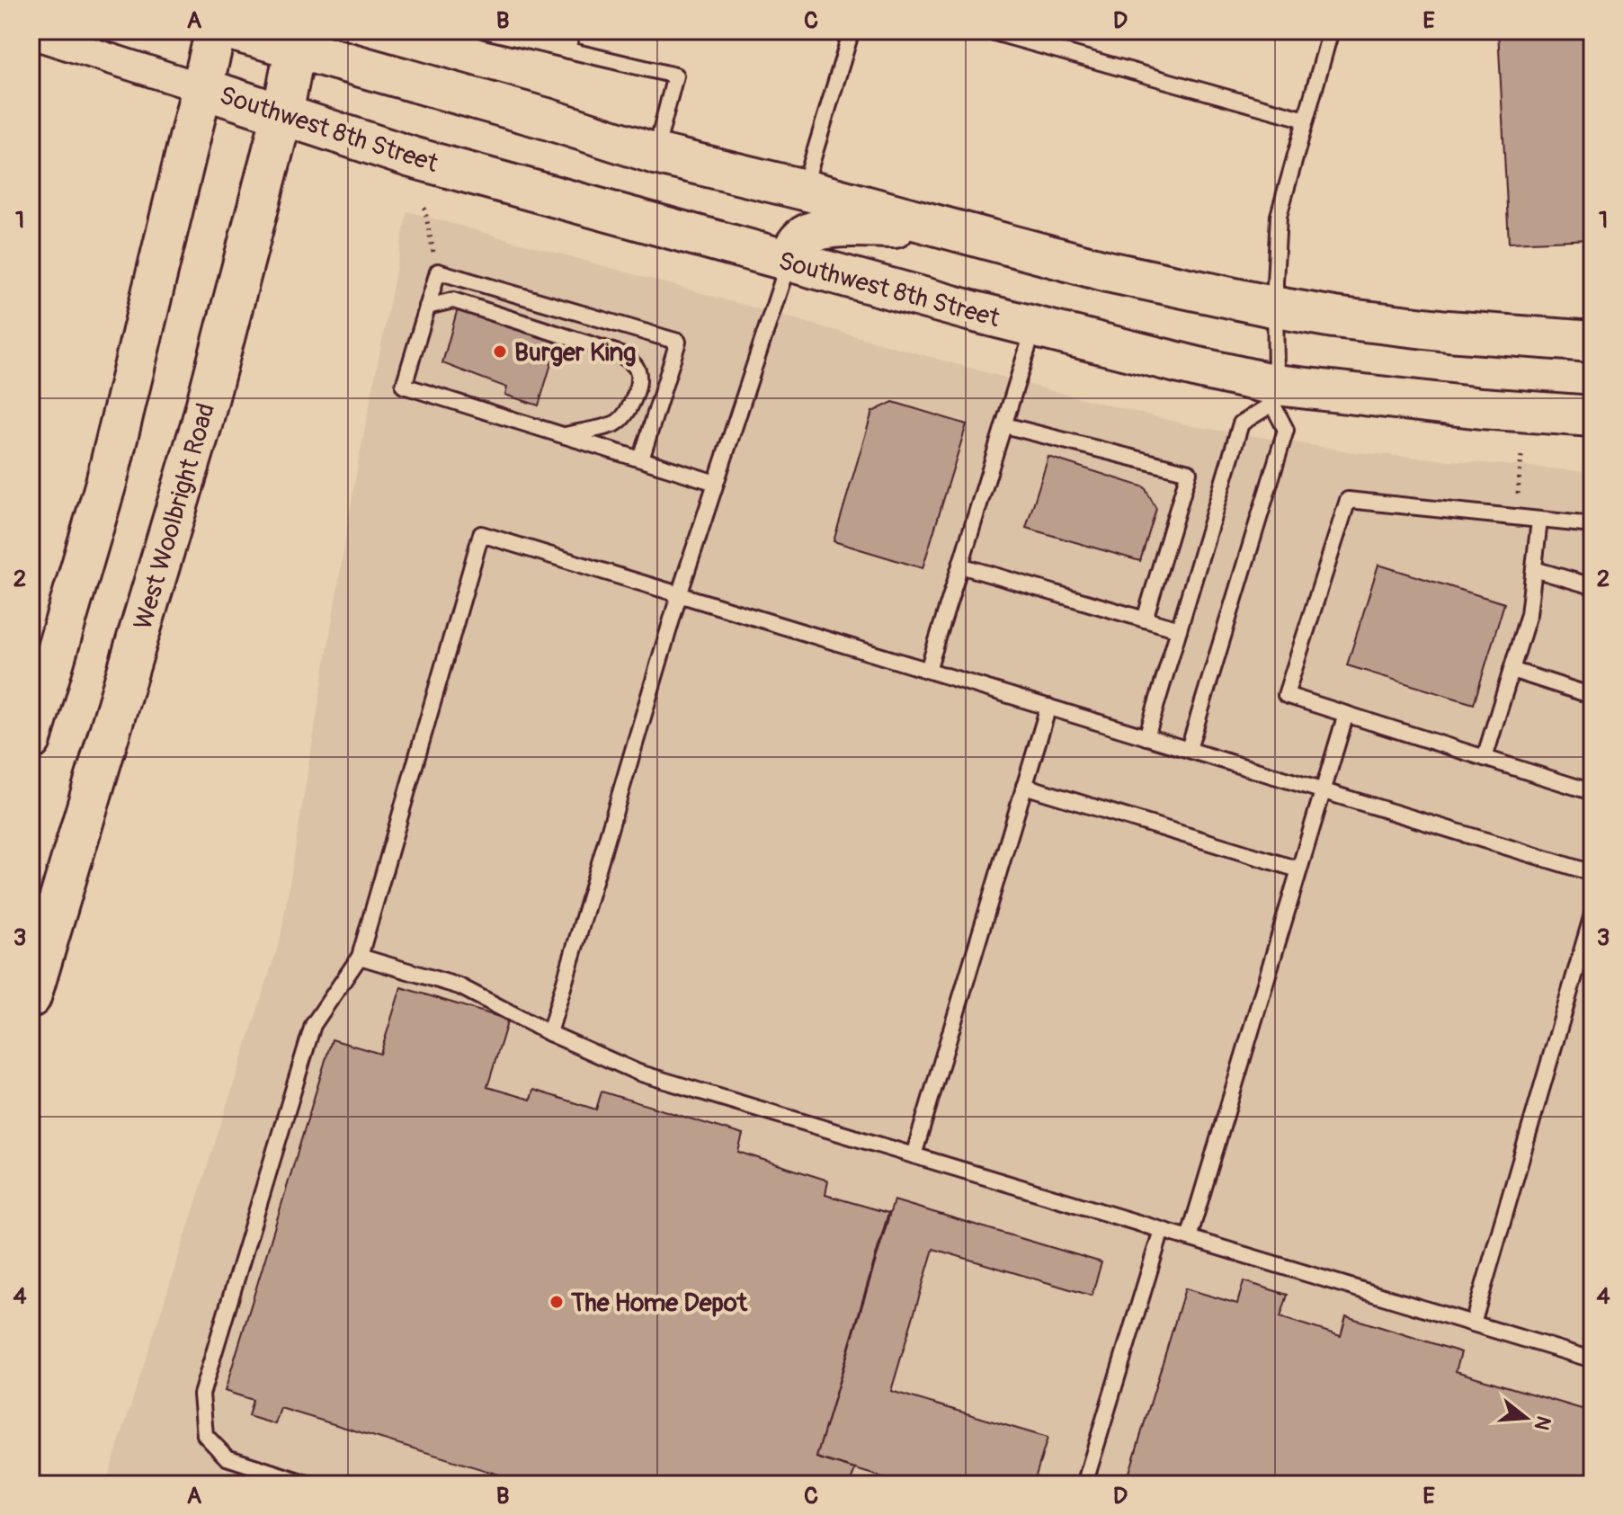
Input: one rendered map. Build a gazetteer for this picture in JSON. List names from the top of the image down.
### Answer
{
  "streets": {
    "street": ["Southwest 8th Street", "West Woolbright Road"]
  },
  "crossings": [
    ["Southwest 8th Street", "West Woolbright Road"]
  ],
  "places": ["Burger King", "The Home Depot"],
  "north": "right",
  "grid": {
    "columns": [
      "A",
      "B",
      "C",
      "D",
      "E"
    ],
    "rows": [
      "1",
      "2",
      "3",
      "4"
    ]
  }
}
